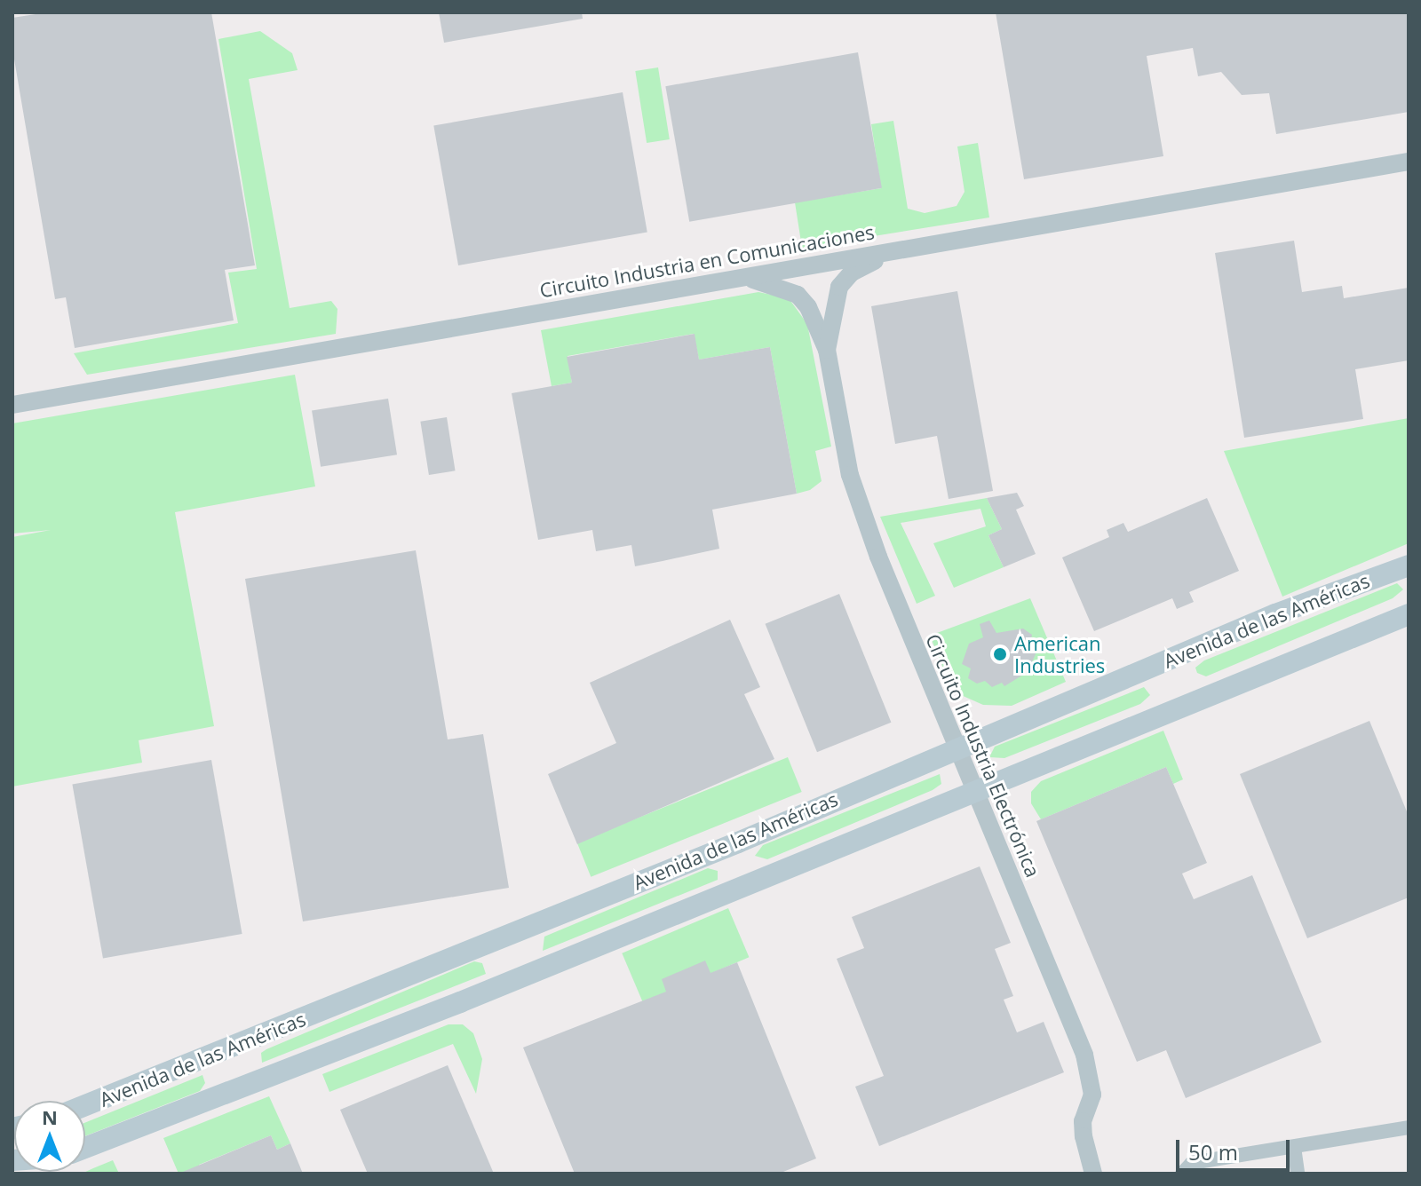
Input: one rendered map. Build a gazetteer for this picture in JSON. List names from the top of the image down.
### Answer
{
  "streets": {
    "main road": ["Avenida de las Américas"],
    "street": ["Circuito Industria en Comunicaciones", "Circuito Industria Electrónica"]
  },
  "crossings": [
    ["Circuito Industria en Comunicaciones", "Circuito Industria Electrónica"],
    ["Avenida de las Américas", "Circuito Industria Electrónica"]
  ],
  "places": ["American Industries"],
  "scale_bar": "50 m",
  "north": "top"
}
